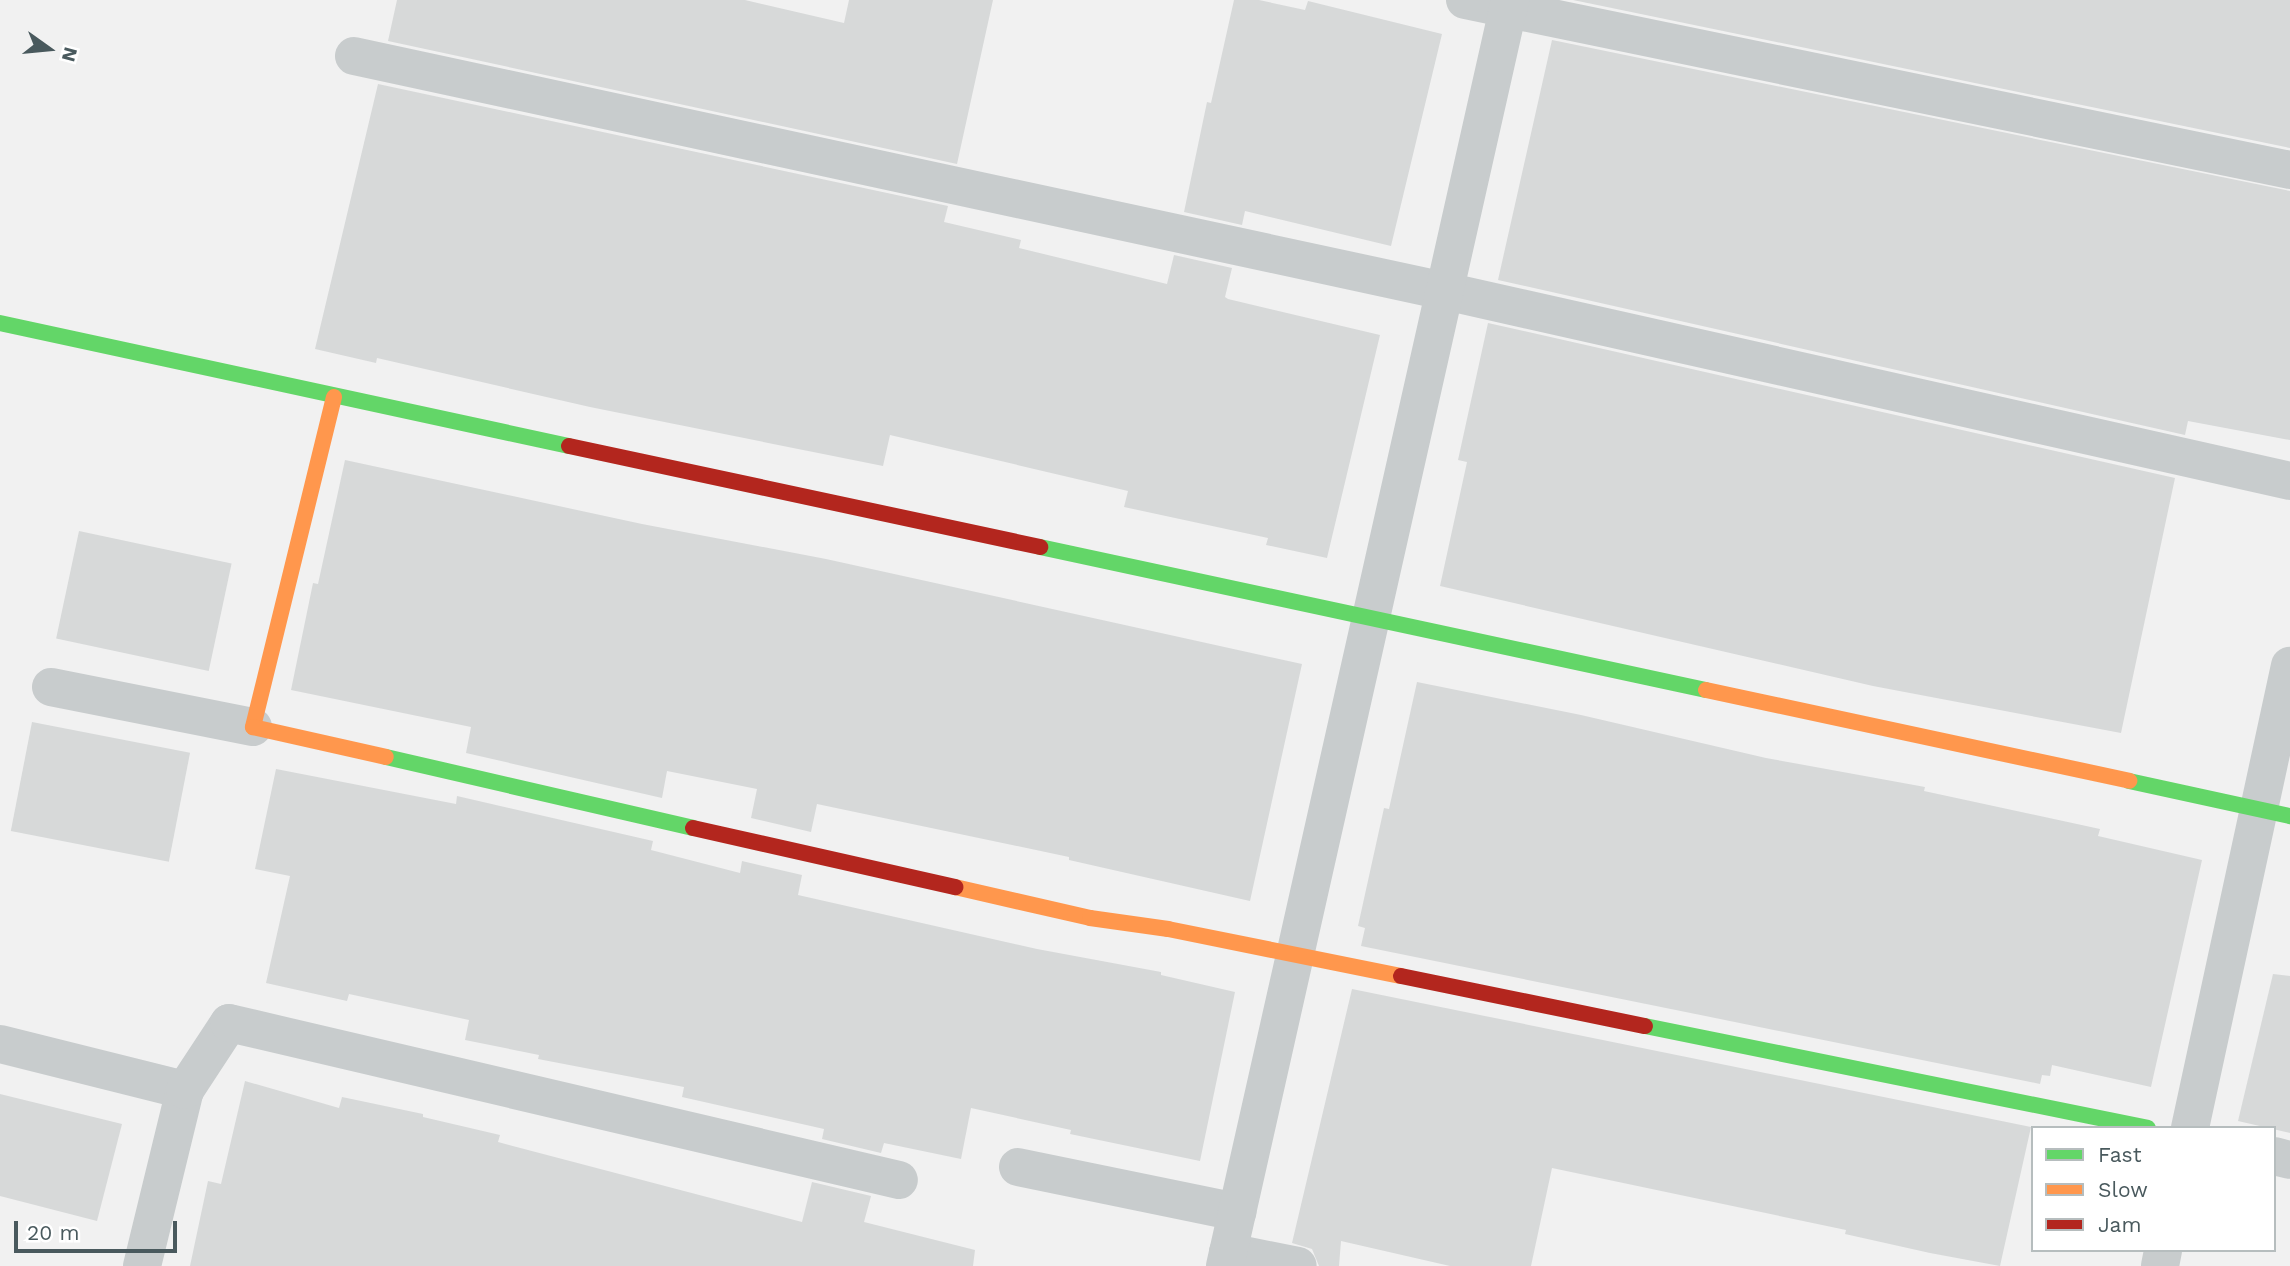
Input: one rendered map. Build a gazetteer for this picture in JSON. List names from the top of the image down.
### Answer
{
  "legend": ["Fast", "Slow", "Jam"],
  "scale_bar": "20 m",
  "north": "right"
}
